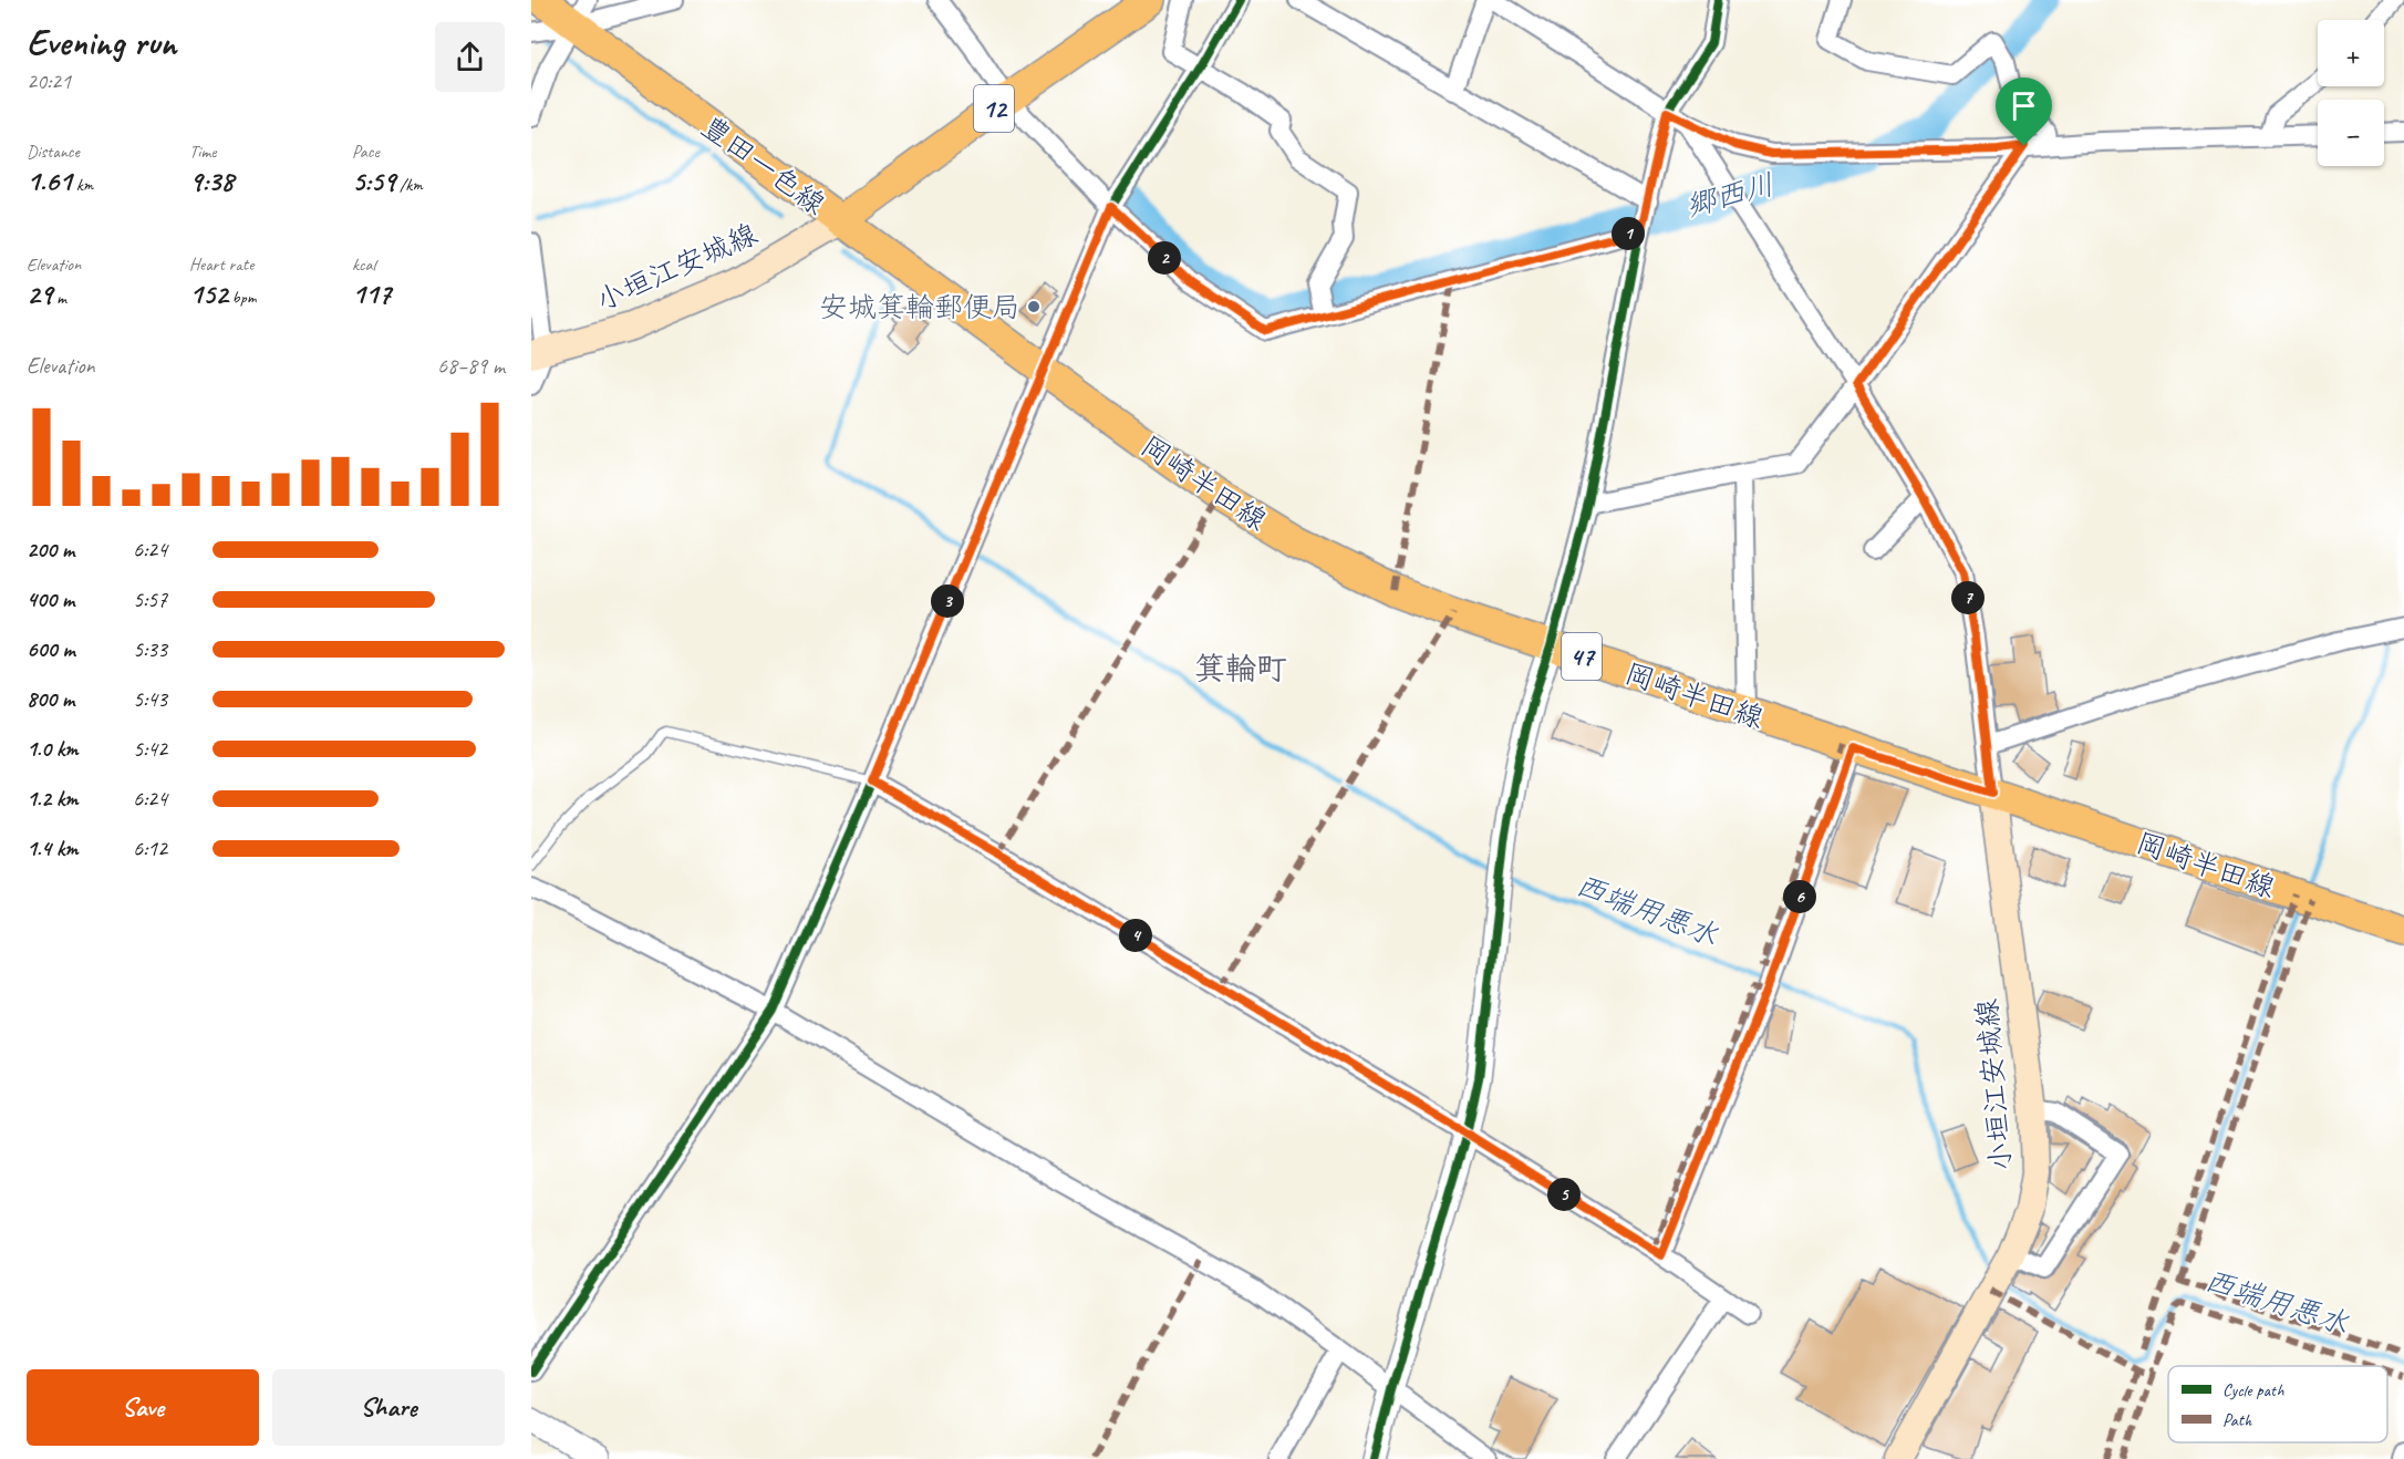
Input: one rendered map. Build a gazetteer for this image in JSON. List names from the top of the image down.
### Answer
{
  "streets": {
    "main road": [
      "12",
      "豊田一色線",
      "小垣江安城線",
      "岡崎半田線",
      "47"
    ]
  },
  "crossings": [
    ["豊田一色線", "小垣江安城線"],
    ["豊田一色線", "岡崎半田線"],
    ["小垣江安城線", "岡崎半田線"]
  ],
  "districts": ["箕輪町"],
  "water": ["郷西川", "西端用悪水"],
  "places": ["安城箕輪郵便局"],
  "legend": ["Cycle path", "Path"],
  "page": {
    "heading": ["Evening run", "20:21"],
    "map_buttons": ["+", "−"],
    "stats": [
      ["Distance", "1.61 km"],
      ["Time", "9:38"],
      ["Pace", "5:59 /km"],
      ["Elevation", "29 m"],
      ["Heart rate", "152 bpm"],
      ["kcal", "117"]
    ],
    "pins": [
      "1",
      "2",
      "7",
      "3",
      "6",
      "4",
      "5"
    ],
    "chart": ["Elevation", "68–89 m"],
    "list": [
      {
        "name": "200 m",
        "note": "6:24"
      },
      {
        "name": "400 m",
        "note": "5:57"
      },
      {
        "name": "600 m",
        "note": "5:33"
      },
      {
        "name": "800 m",
        "note": "5:43"
      },
      {
        "name": "1.0 km",
        "note": "5:42"
      },
      {
        "name": "1.2 km",
        "note": "6:24"
      },
      {
        "name": "1.4 km",
        "note": "6:12"
      }
    ],
    "buttons": ["Save", "Share"]
  }
}
